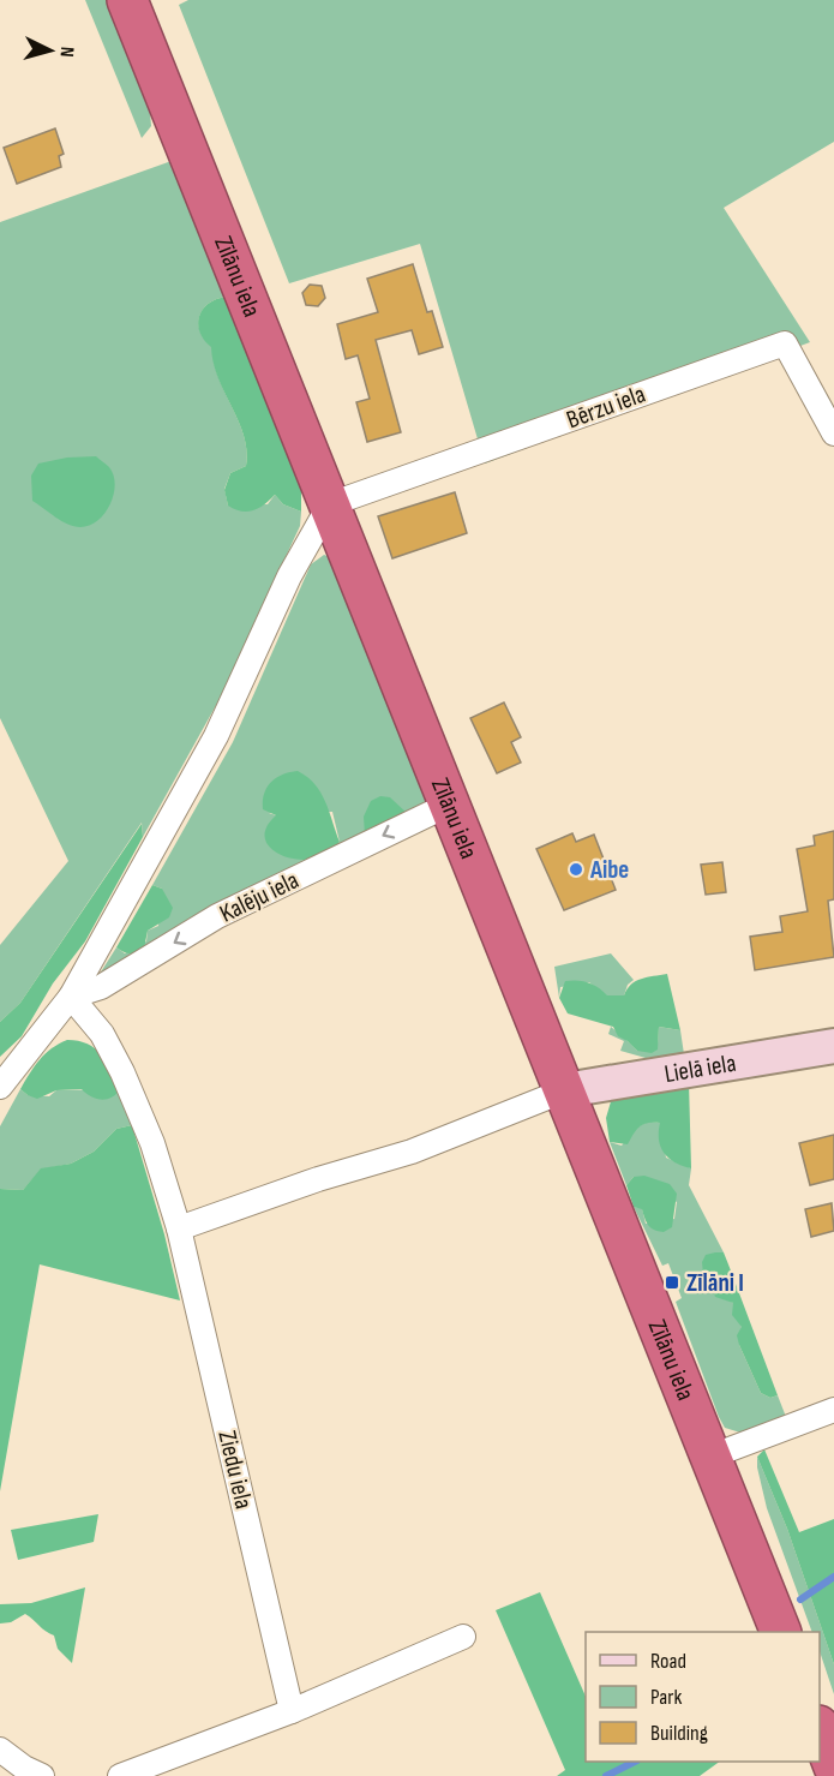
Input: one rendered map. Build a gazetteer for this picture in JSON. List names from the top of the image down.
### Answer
{
  "streets": {
    "highway": ["Zīlānu iela"],
    "street": [
      "Bērzu iela",
      "Kalēju iela",
      "Lielā iela",
      "Ziedu iela"
    ]
  },
  "crossings": [
    ["Zīlānu iela", "Bērzu iela"],
    ["Zīlānu iela", "Kalēju iela"],
    ["Zīlānu iela", "Lielā iela"],
    ["Kalēju iela", "Ziedu iela"]
  ],
  "one_way": ["Kalēju iela"],
  "places": {
    "other": ["Aibe"],
    "transit": ["Zīlāni I"]
  },
  "legend": ["Road", "Park", "Building"],
  "north": "right"
}
